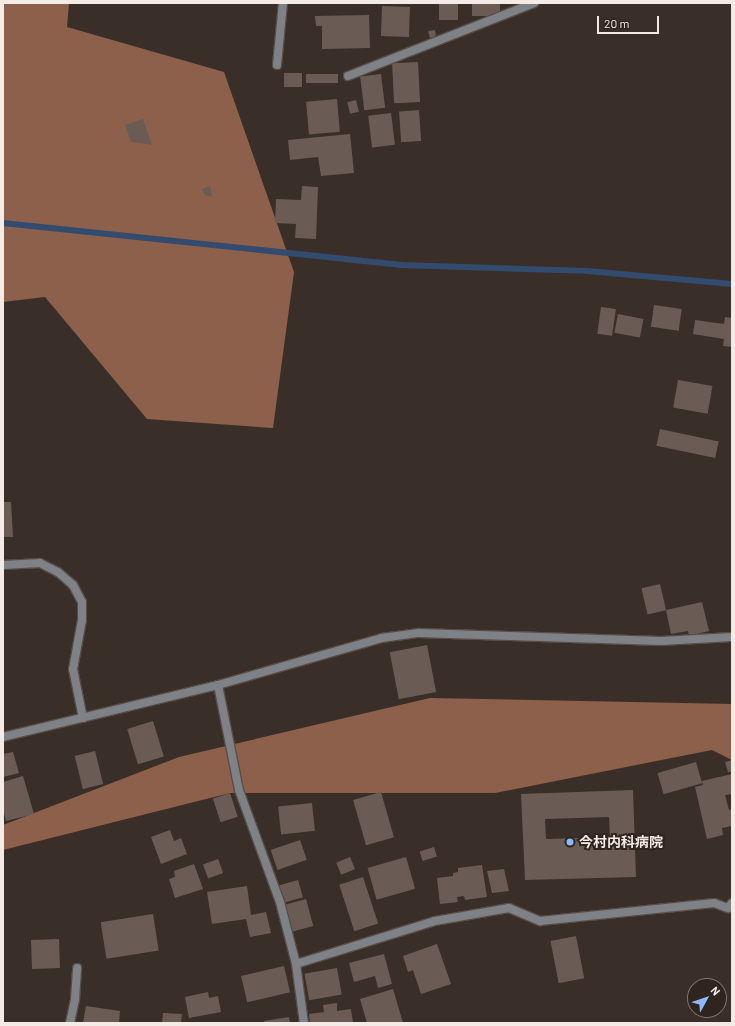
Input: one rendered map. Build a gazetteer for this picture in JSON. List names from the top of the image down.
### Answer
{
  "places": ["今村内科病院"],
  "scale_bar": "20 m",
  "north": "top right"
}
